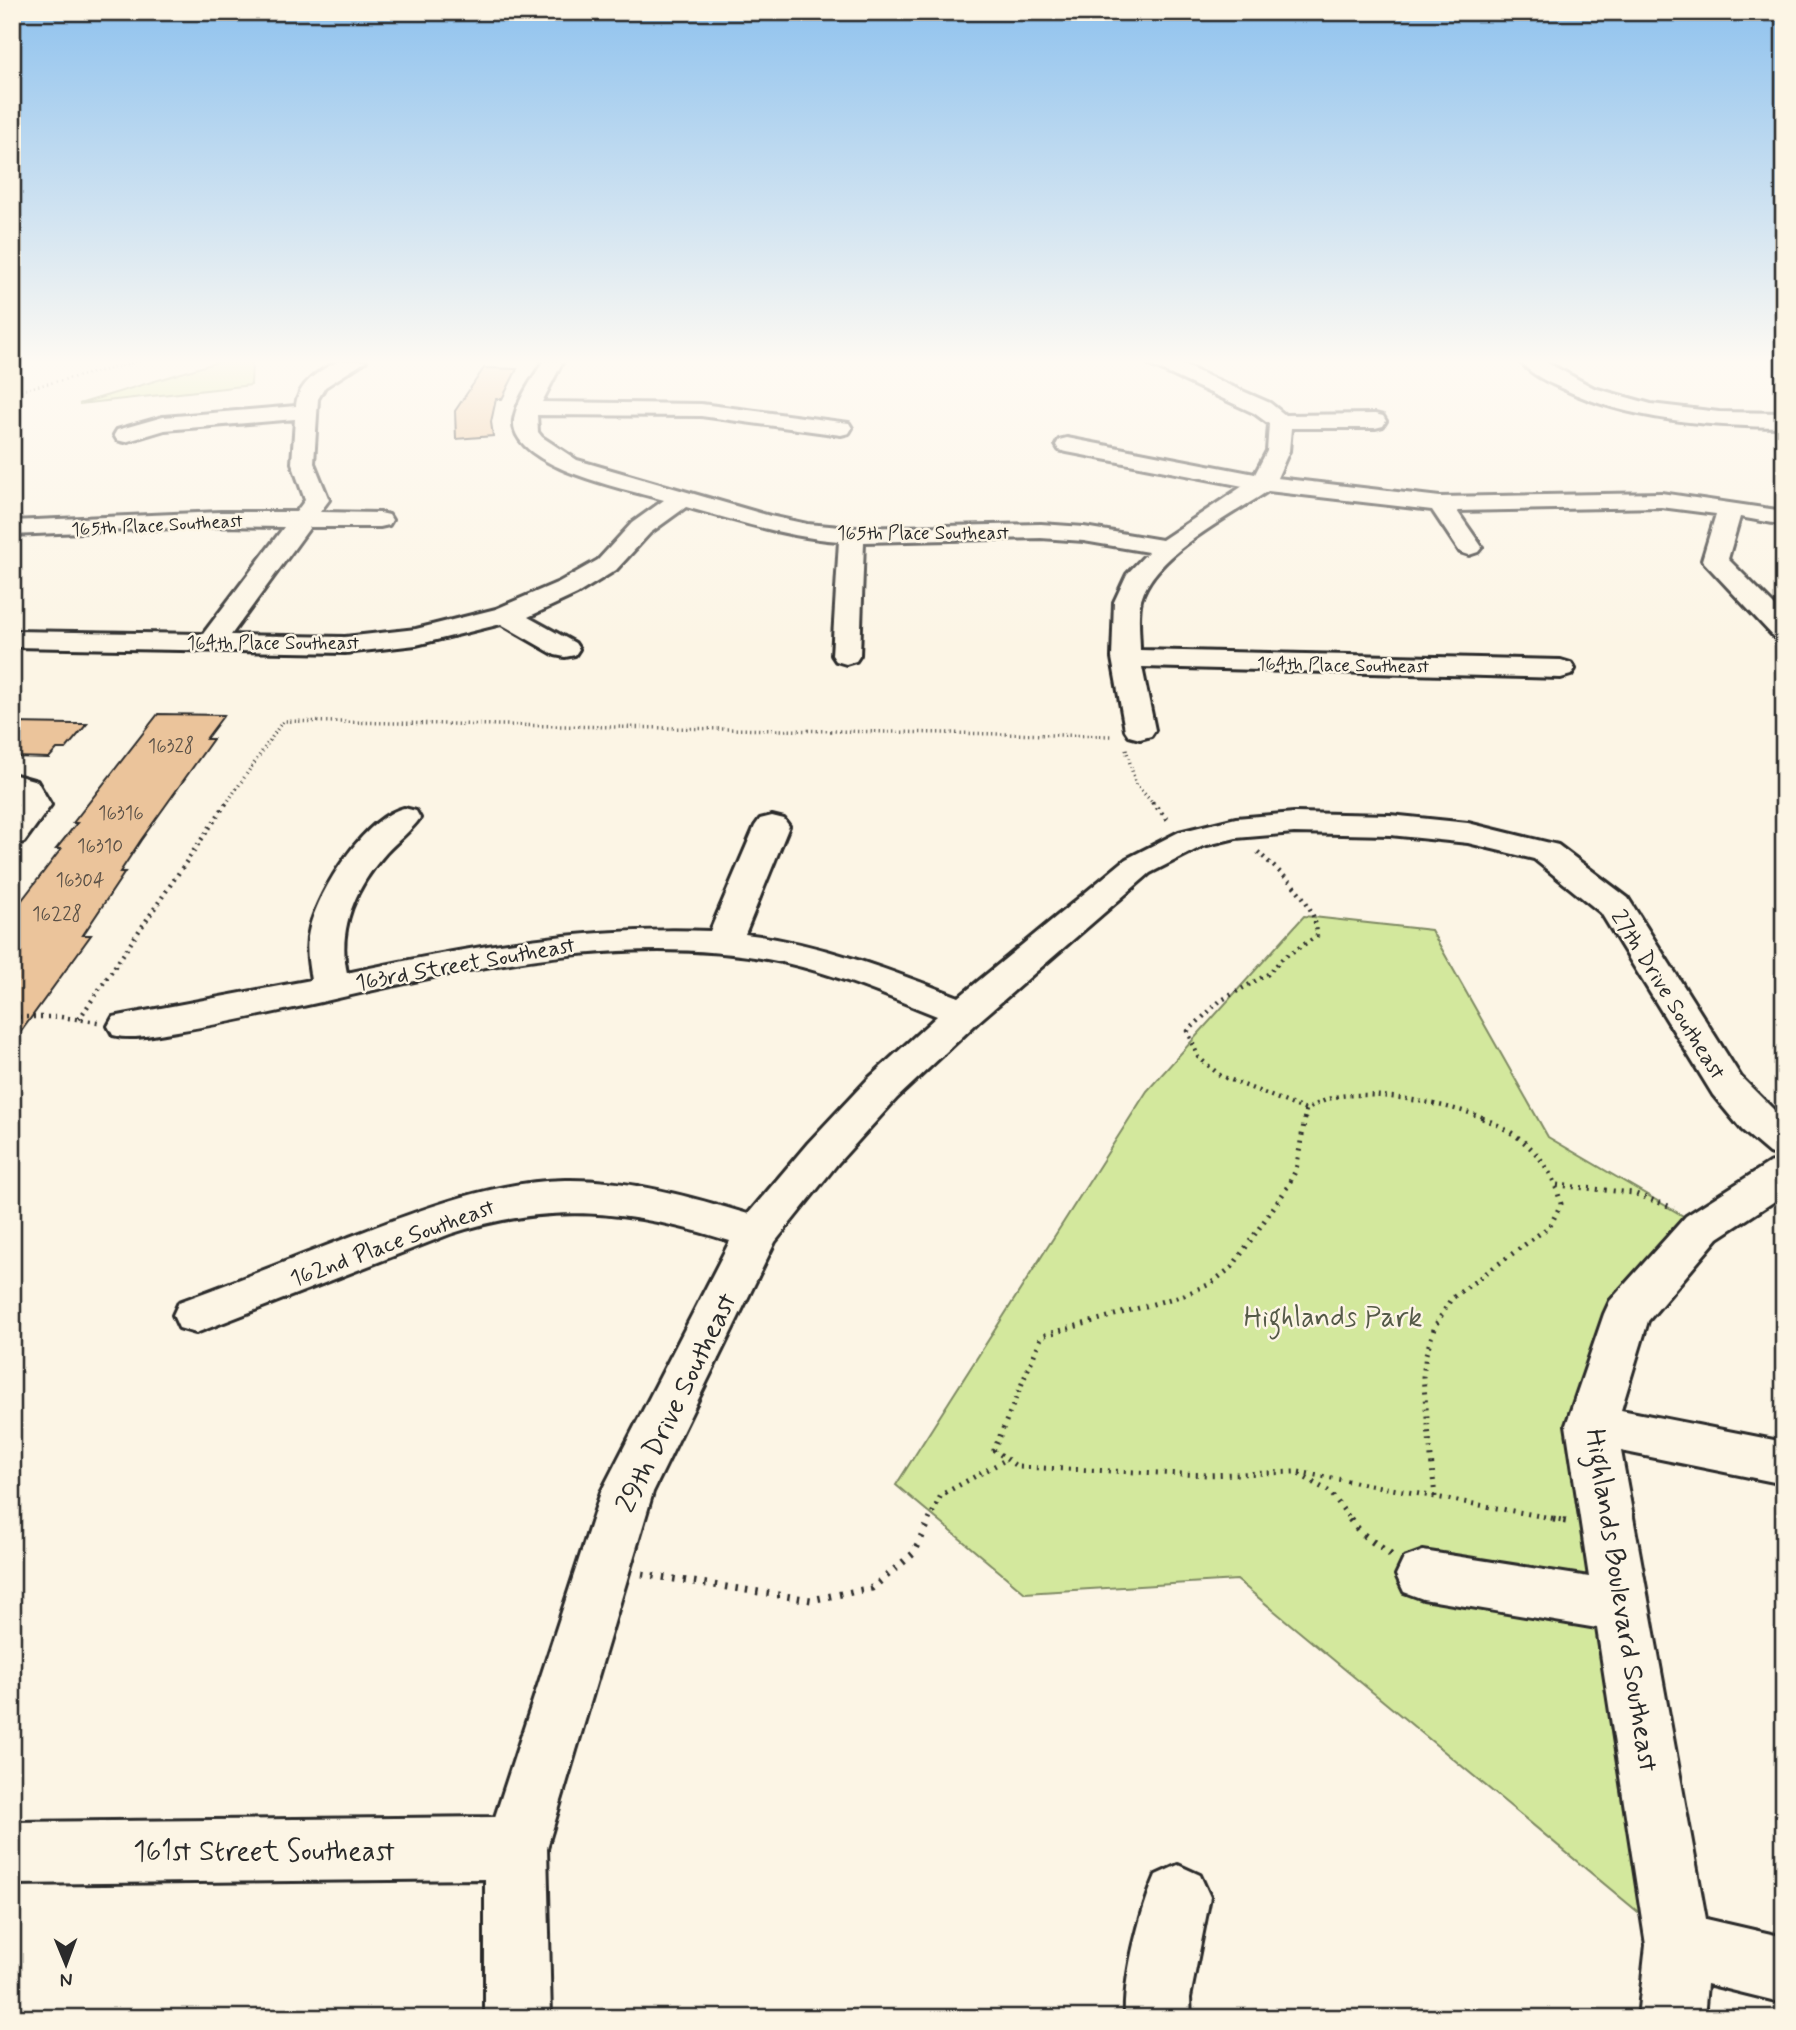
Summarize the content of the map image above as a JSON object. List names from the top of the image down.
{
  "streets": {
    "street": [
      "165th Place Southeast",
      "164th Place Southeast",
      "163rd Street Southeast",
      "27th Drive Southeast",
      "162nd Place Southeast",
      "29th Drive Southeast",
      "Highlands Boulevard Southeast",
      "161st Street Southeast"
    ]
  },
  "crossings": [
    ["165th Place Southeast", "164th Place Southeast"],
    ["163rd Street Southeast", "29th Drive Southeast"],
    ["27th Drive Southeast", "29th Drive Southeast"],
    ["162nd Place Southeast", "29th Drive Southeast"],
    ["29th Drive Southeast", "161st Street Southeast"]
  ],
  "parks": ["Highlands Park"],
  "house_numbers": [
    "16328",
    "16316",
    "16310",
    "16304",
    "16228"
  ],
  "north": "bottom"
}
